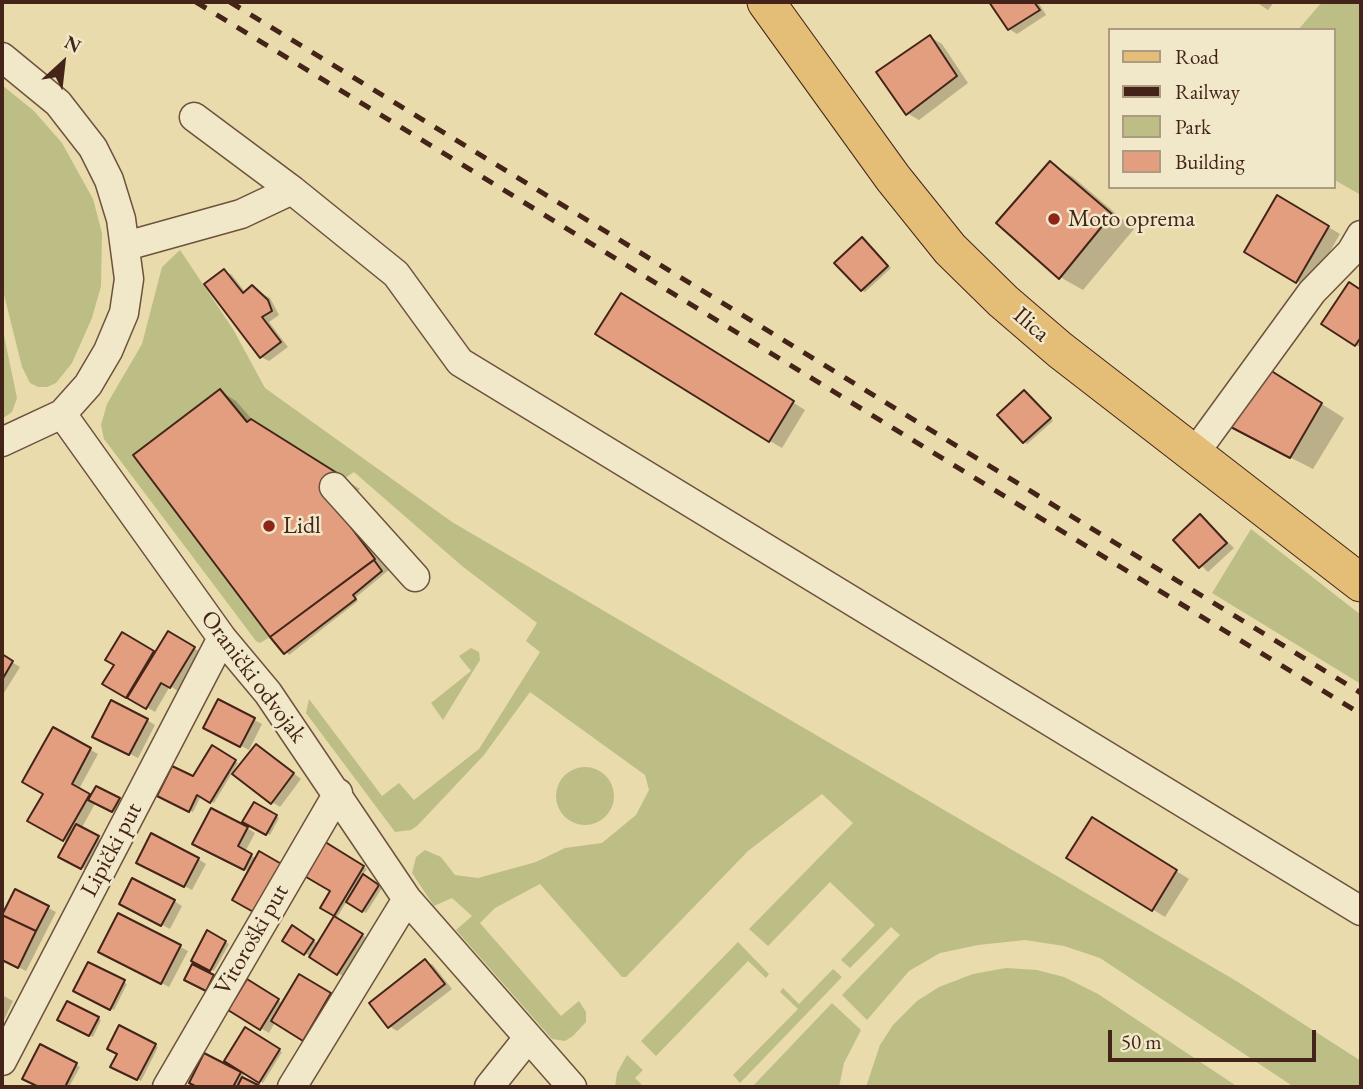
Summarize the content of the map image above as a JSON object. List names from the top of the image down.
{
  "streets": {
    "main road": ["Ilica"],
    "street": ["Oranički odvojak", "Lipički put", "Vitoroški put"]
  },
  "crossings": [
    ["Oranički odvojak", "Lipički put"],
    ["Oranički odvojak", "Vitoroški put"]
  ],
  "places": ["Moto oprema", "Lidl"],
  "legend": [
    "Road",
    "Railway",
    "Park",
    "Building"
  ],
  "scale_bar": "50 m",
  "north": "top right"
}
